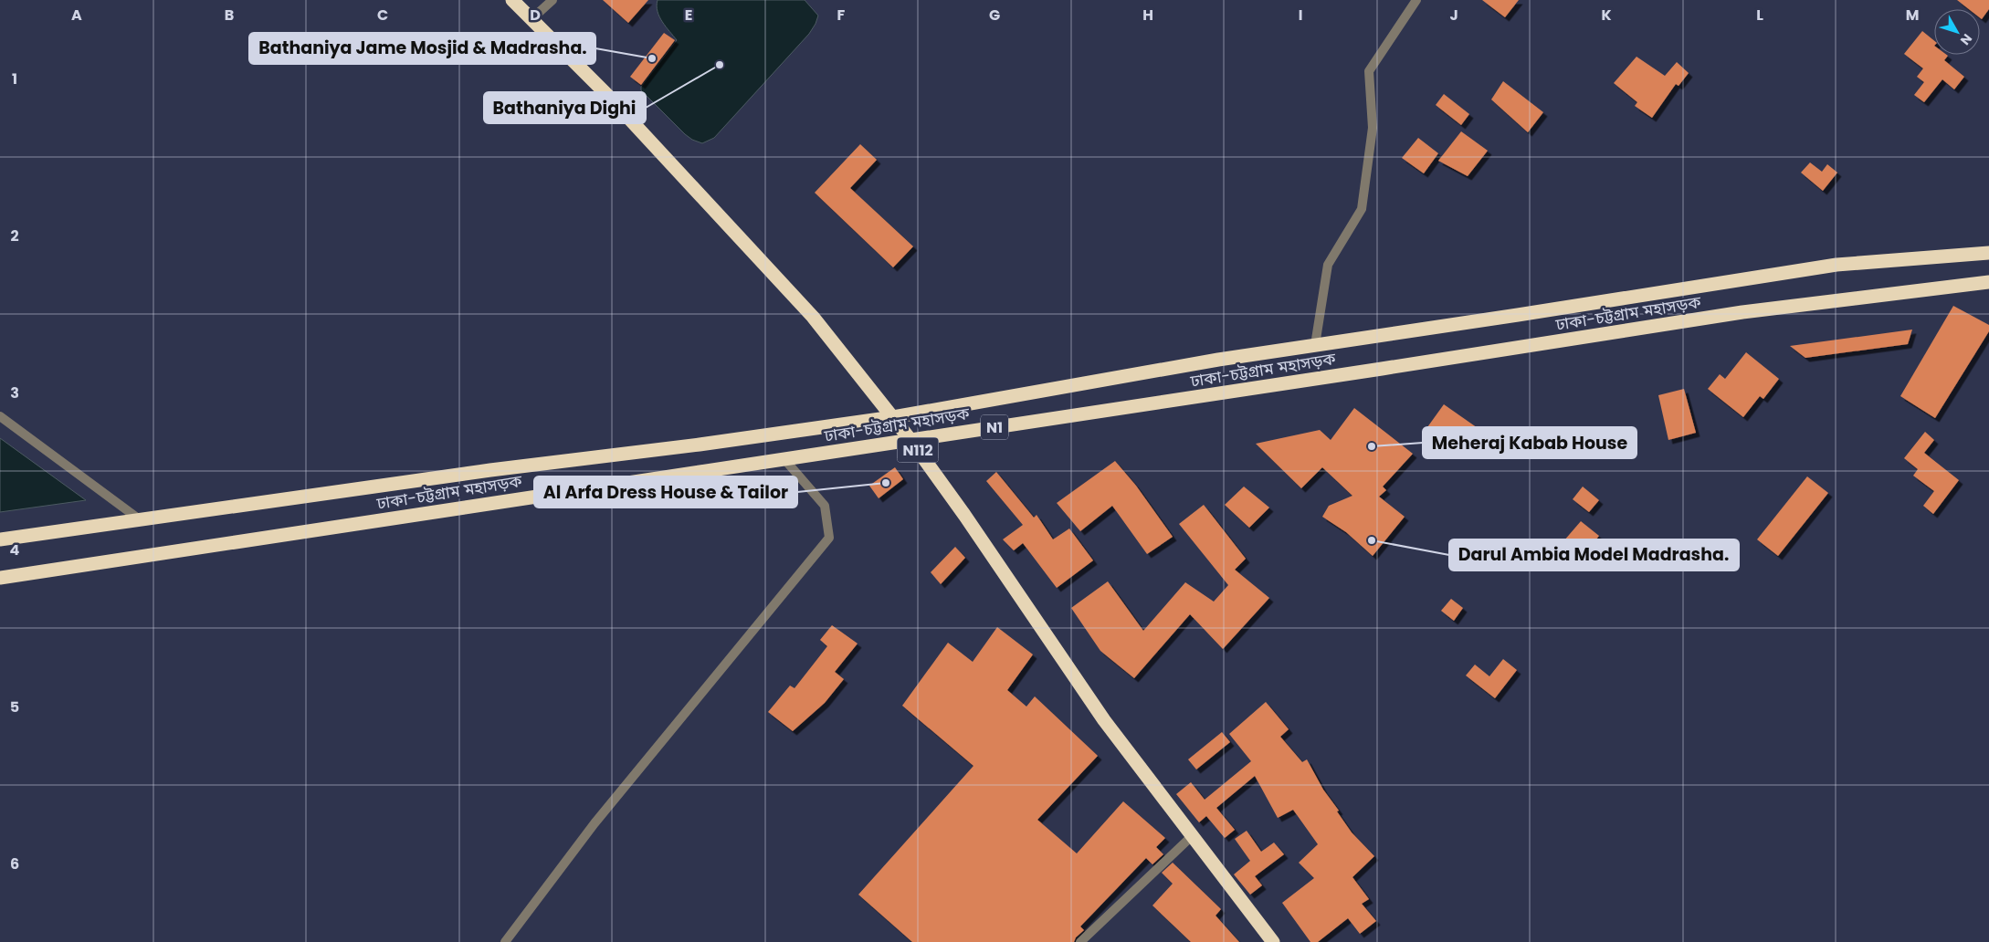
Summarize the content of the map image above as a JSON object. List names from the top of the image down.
{
  "streets": {
    "highway": ["ঢাকা-চট্টগ্রাম মহাসড়ক", "N1", "N112"]
  },
  "crossings": [
    ["ঢাকা-চট্টগ্রাম মহাসড়ক", "N112"]
  ],
  "places": [
    "Bathaniya Jame Mosjid & Madrasha.",
    "Bathaniya Dighi",
    "Meheraj Kabab House",
    "Al Arfa Dress House & Tailor",
    "Darul Ambia Model Madrasha."
  ],
  "north": "bottom right",
  "grid": {
    "columns": [
      "A",
      "B",
      "C",
      "D",
      "E",
      "F",
      "G",
      "H",
      "I",
      "J",
      "K",
      "L",
      "M"
    ],
    "rows": [
      "1",
      "2",
      "3",
      "4",
      "5",
      "6"
    ]
  }
}
